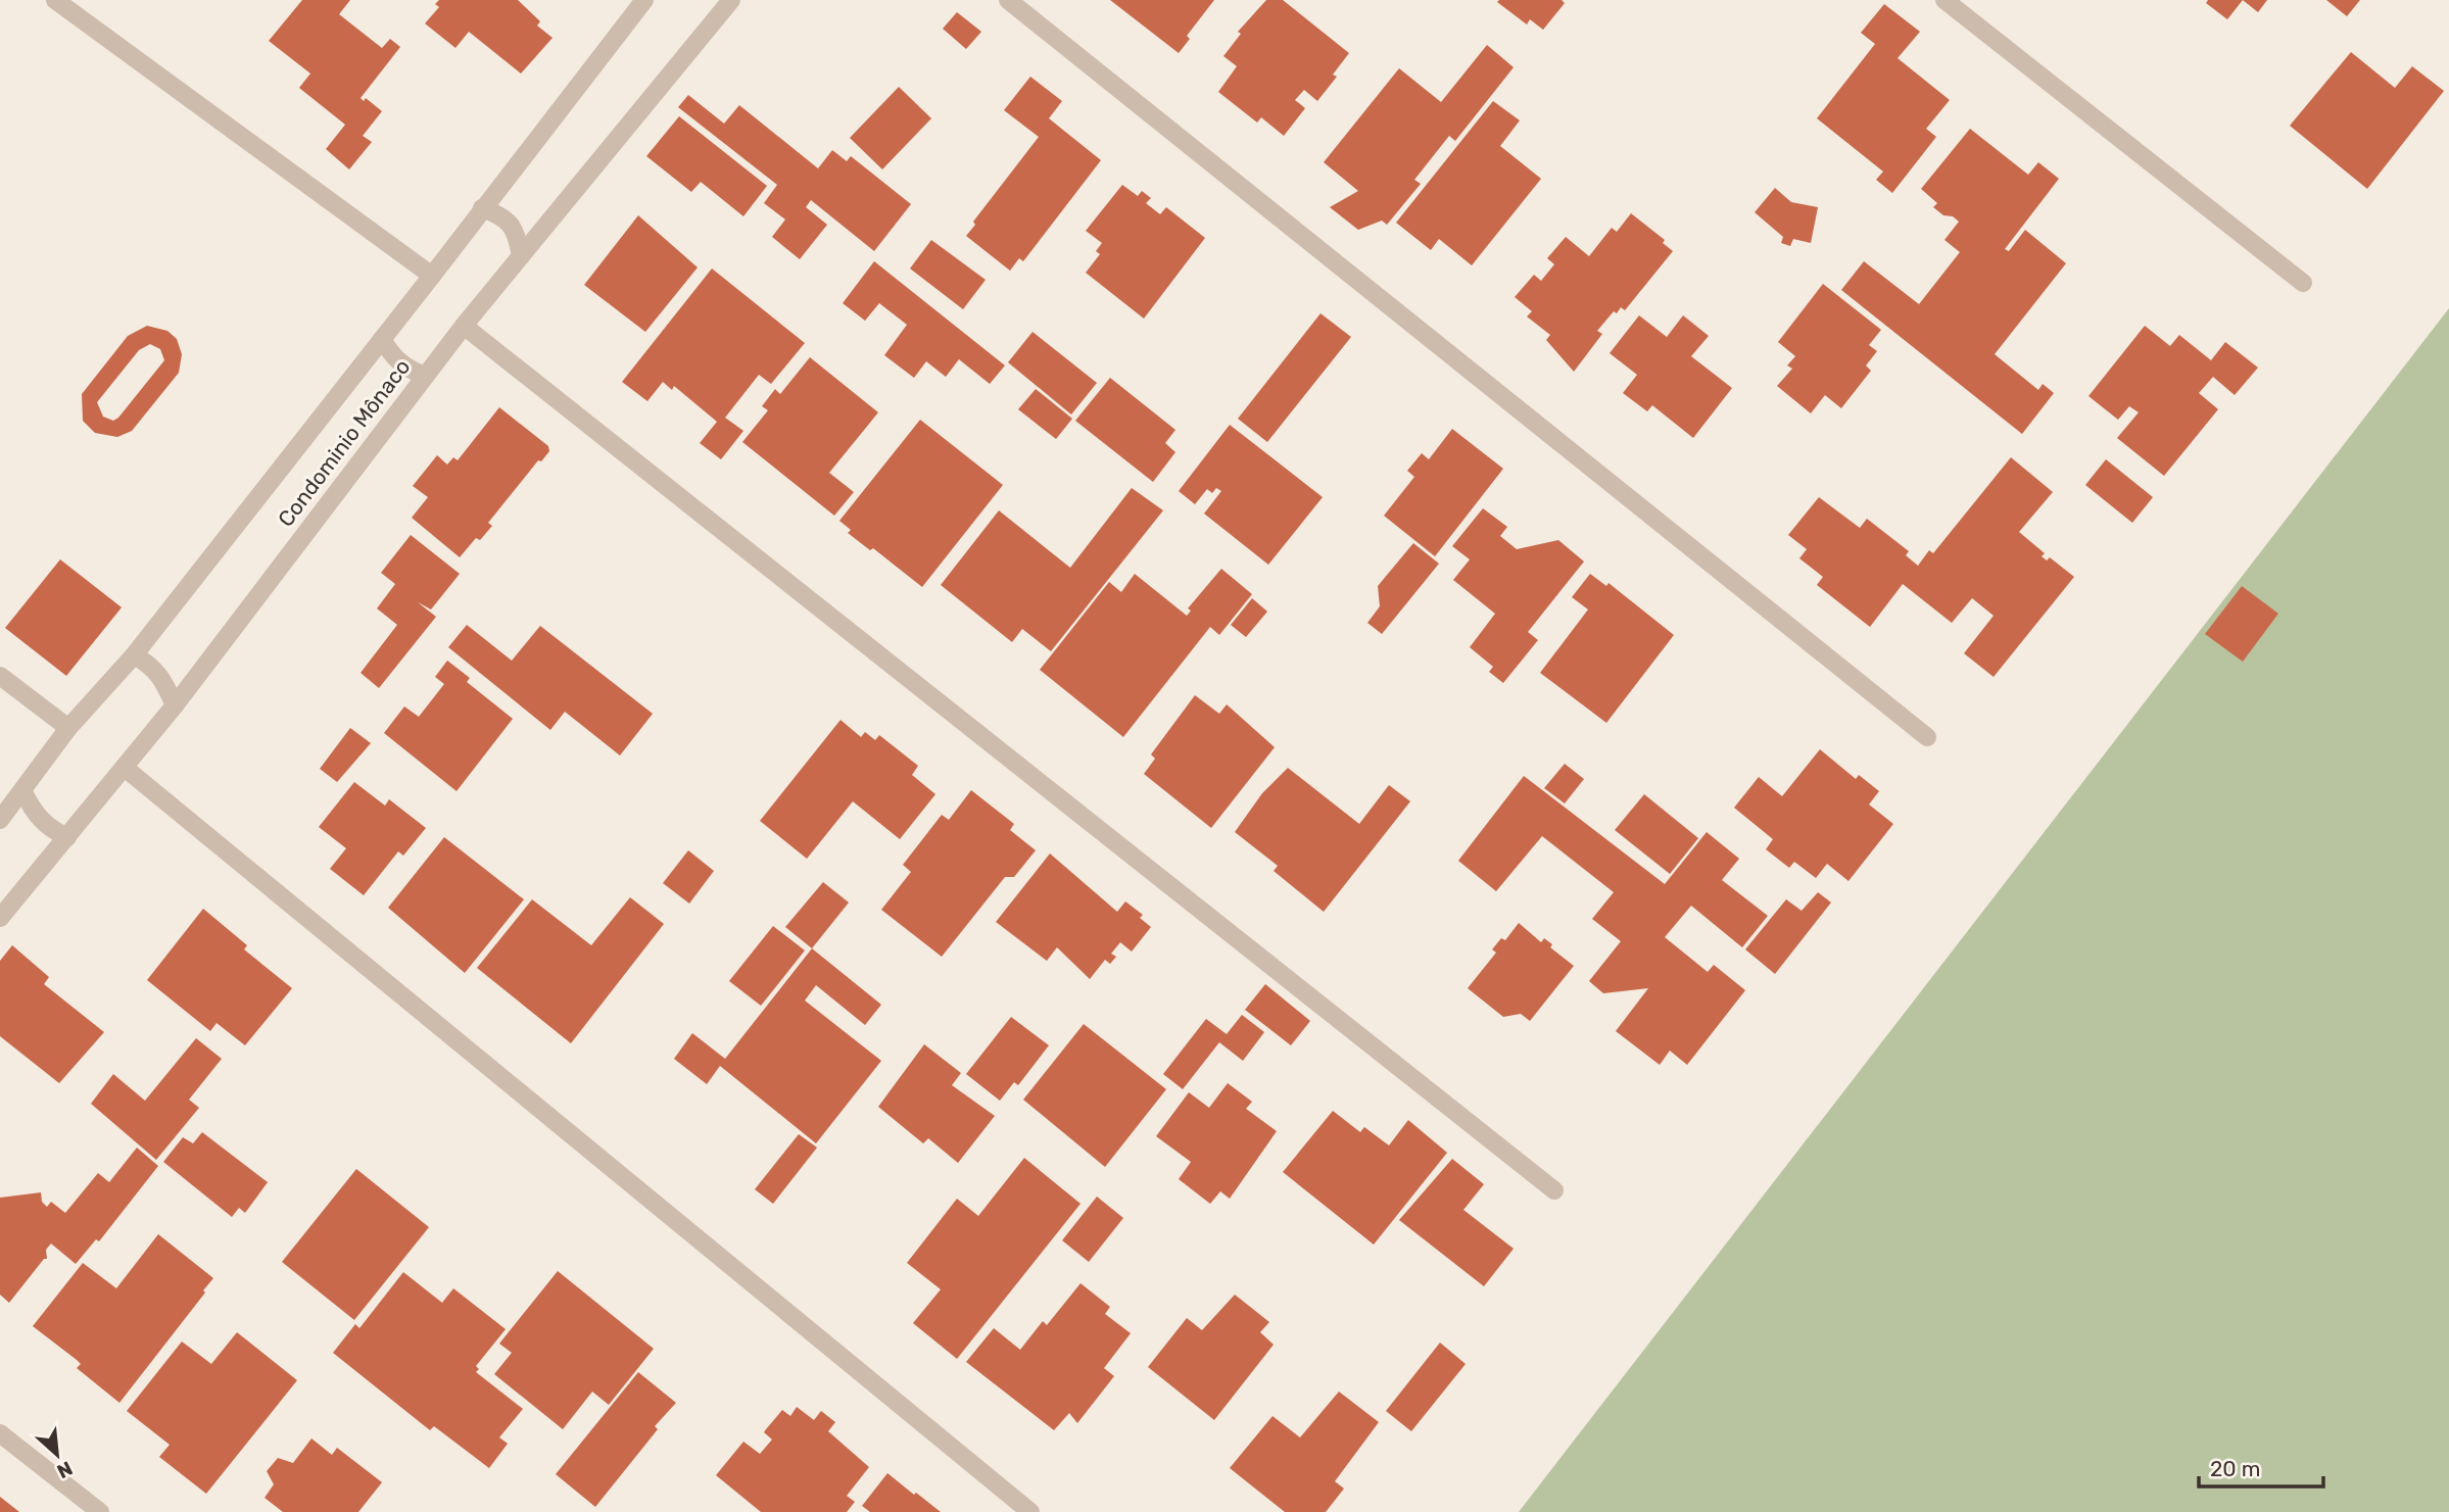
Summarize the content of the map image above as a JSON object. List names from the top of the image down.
{
  "streets": {
    "street": ["Condominio Mônaco"]
  },
  "scale_bar": "20 m",
  "north": "bottom right"
}
